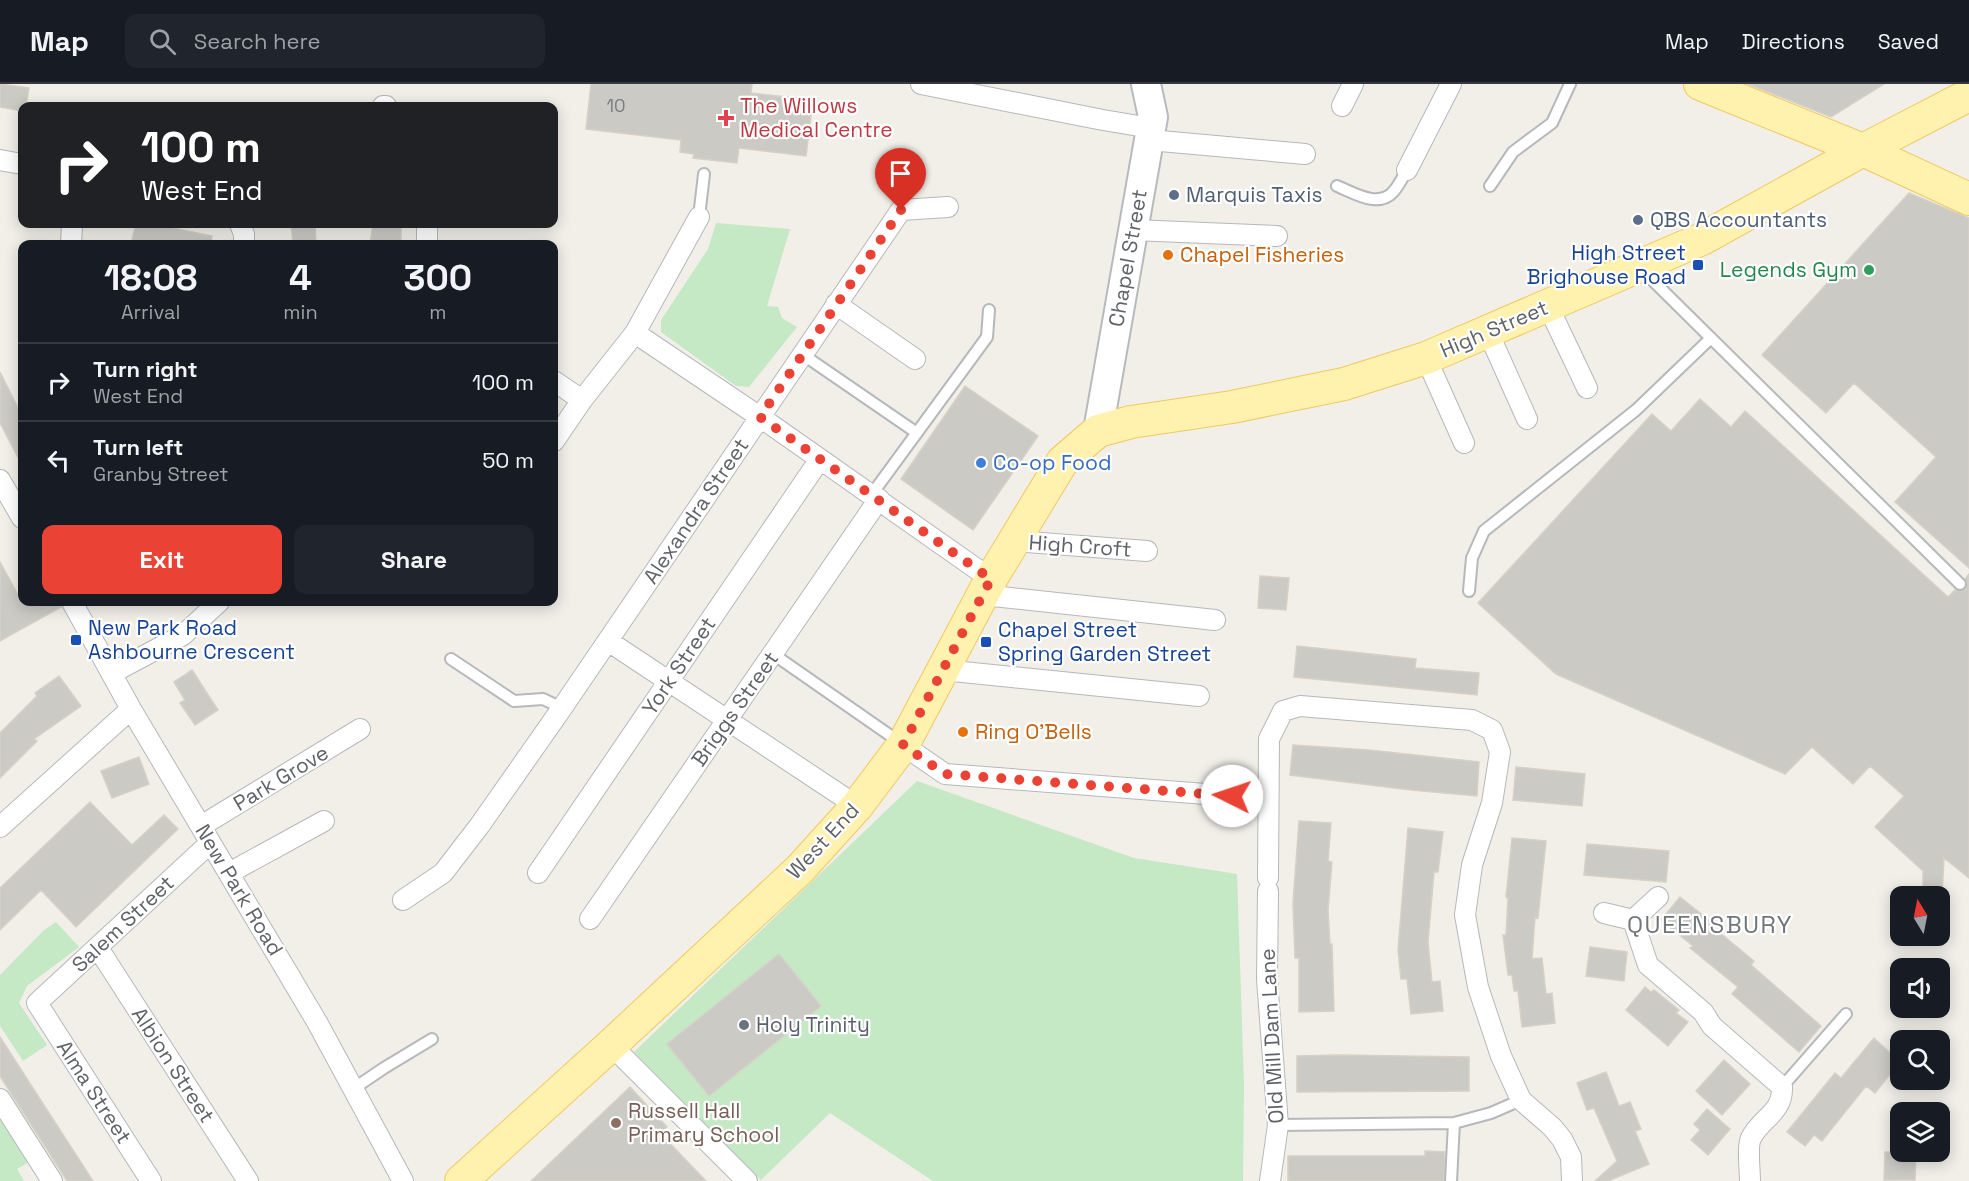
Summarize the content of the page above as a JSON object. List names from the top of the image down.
{
  "streets": {
    "main road": ["High Street", "West End"],
    "street": [
      "Chapel Street",
      "Alexandra Street",
      "High Croft",
      "York Street",
      "Briggs Street",
      "Park Grove",
      "New Park Road",
      "Salem Street",
      "Old Mill Dam Lane",
      "Albion Street",
      "Alma Street"
    ]
  },
  "crossings": [
    ["Chapel Street", "High Street"],
    ["Chapel Street", "West End"],
    ["High Street", "West End"],
    ["High Croft", "West End"],
    ["Park Grove", "New Park Road"],
    ["Park Grove", "Salem Street"],
    ["New Park Road", "Salem Street"],
    ["Salem Street", "Albion Street"],
    ["Salem Street", "Alma Street"]
  ],
  "districts": ["QUEENSBURY"],
  "places": {
    "health": ["The Willows Medical Centre"],
    "other": [
      "Marquis Taxis",
      "QBS Accountants",
      "Chapel Fisheries",
      "Legends Gym",
      "Co-op Food",
      "Ring O'Bells",
      "Holy Trinity",
      "Russell Hall Primary School"
    ],
    "transit": ["High Street Brighouse Road", "New Park Road Ashbourne Crescent", "Chapel Street Spring Garden Street"]
  },
  "house_numbers": ["10"],
  "north": "top",
  "page": {
    "header": "Map",
    "search": "Search here",
    "nav": ["Map", "Directions", "Saved"],
    "turn": ["100 m", "West End"],
    "eta": [
      "18:08",
      "Arrival",
      "4",
      "min",
      "300",
      "m"
    ],
    "list": [
      {
        "name": "Turn right",
        "note": "West End",
        "value": "100 m"
      },
      {
        "name": "Turn left",
        "note": "Granby Street",
        "value": "50 m"
      }
    ],
    "buttons": ["Exit", "Share"]
  }
}
